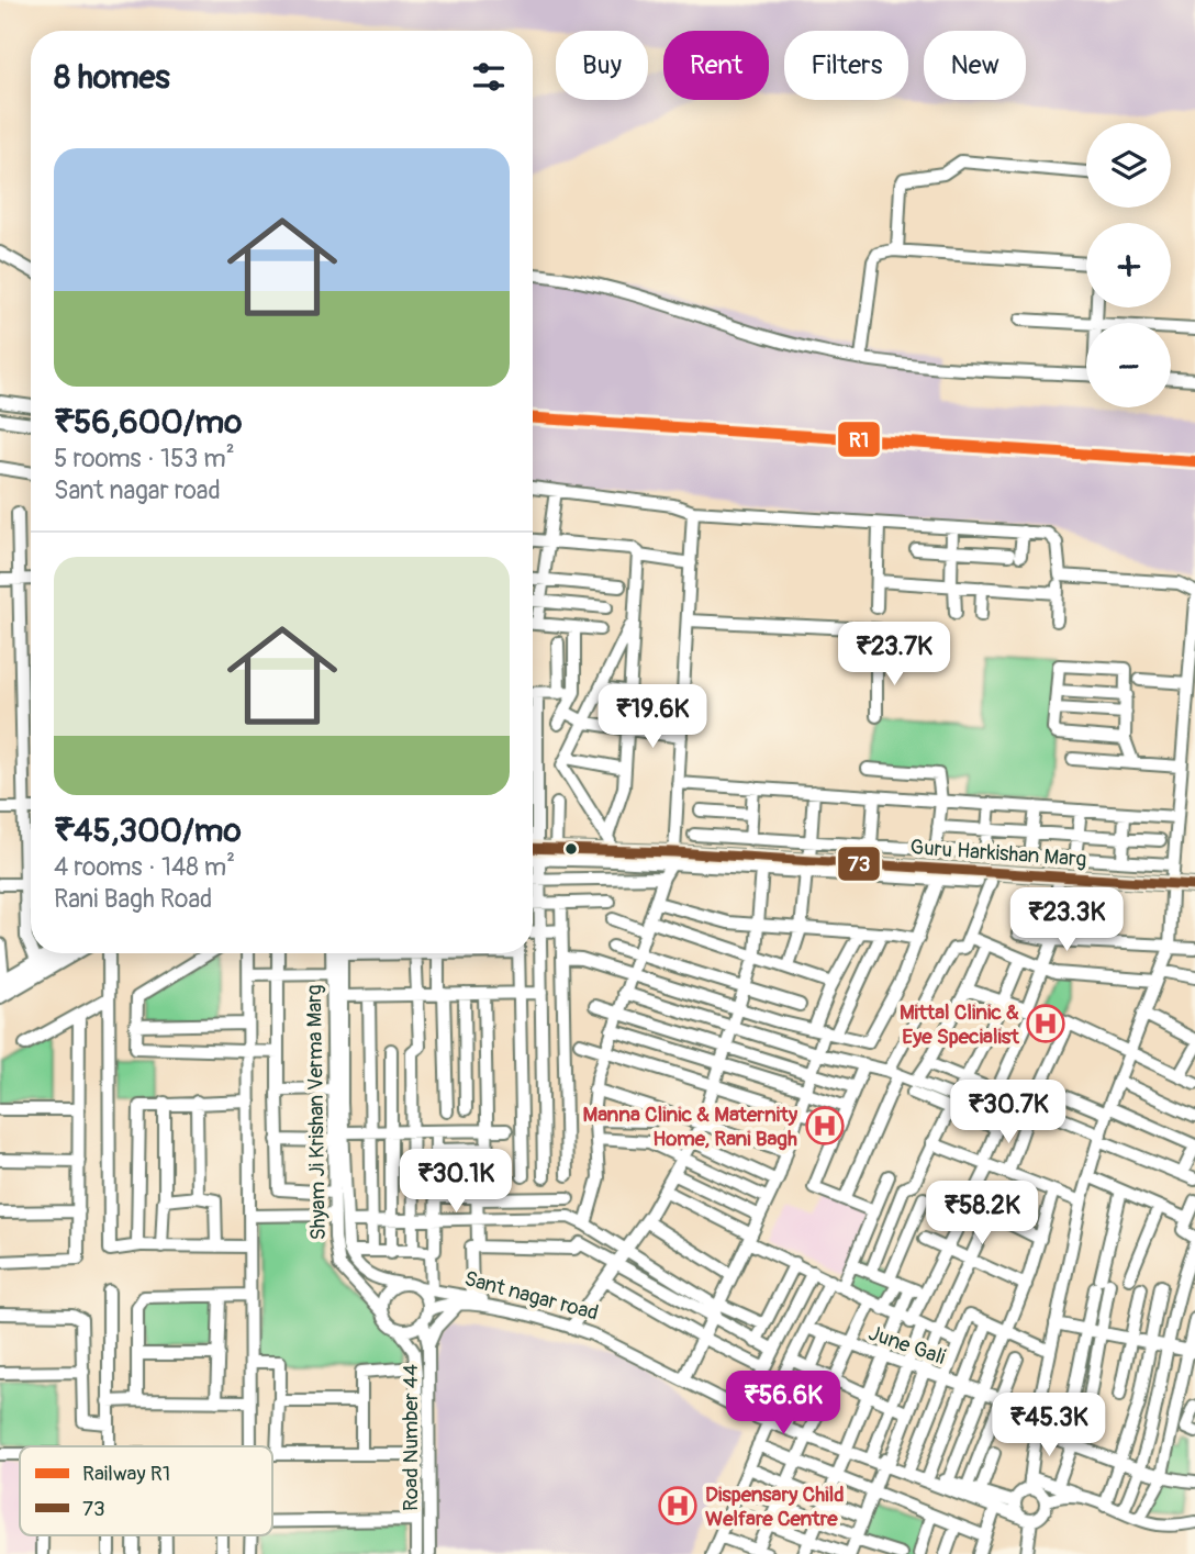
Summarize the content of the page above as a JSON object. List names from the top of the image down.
{
  "streets": {
    "main road": ["Guru Harkishan Marg"],
    "street": [
      "Shyam Ji Krishan Verma Marg",
      "Sant nagar road",
      "June Gali",
      "Road Number 44"
    ]
  },
  "crossings": [
    ["Shyam Ji Krishan Verma Marg", "Sant nagar road"],
    ["Shyam Ji Krishan Verma Marg", "Road Number 44"],
    ["Sant nagar road", "Road Number 44"]
  ],
  "places": {
    "hospital": ["Mittal Clinic & Eye Specialist", "Manna Clinic & Maternity Home, Rani Bagh", "Dispensary Child Welfare Centre"]
  },
  "lines": ["rail line R1", "transit line 73"],
  "legend": ["Railway R1", "73"],
  "page": {
    "chip": [
      "Buy",
      "Rent",
      "Filters",
      "New"
    ],
    "heading": "8 homes",
    "map_buttons": ["+", "−"],
    "list": [
      {
        "name": "₹56,600/mo",
        "note": "5 rooms · 153 m² · Sant nagar road"
      },
      {
        "name": "₹45,300/mo",
        "note": "4 rooms · 148 m² · Rani Bagh Road"
      }
    ],
    "price": [
      "₹23.7K",
      "₹19.6K",
      "₹23.3K",
      "₹30.7K",
      "₹30.1K",
      "₹58.2K",
      "₹56.6K",
      "₹45.3K"
    ]
  }
}
